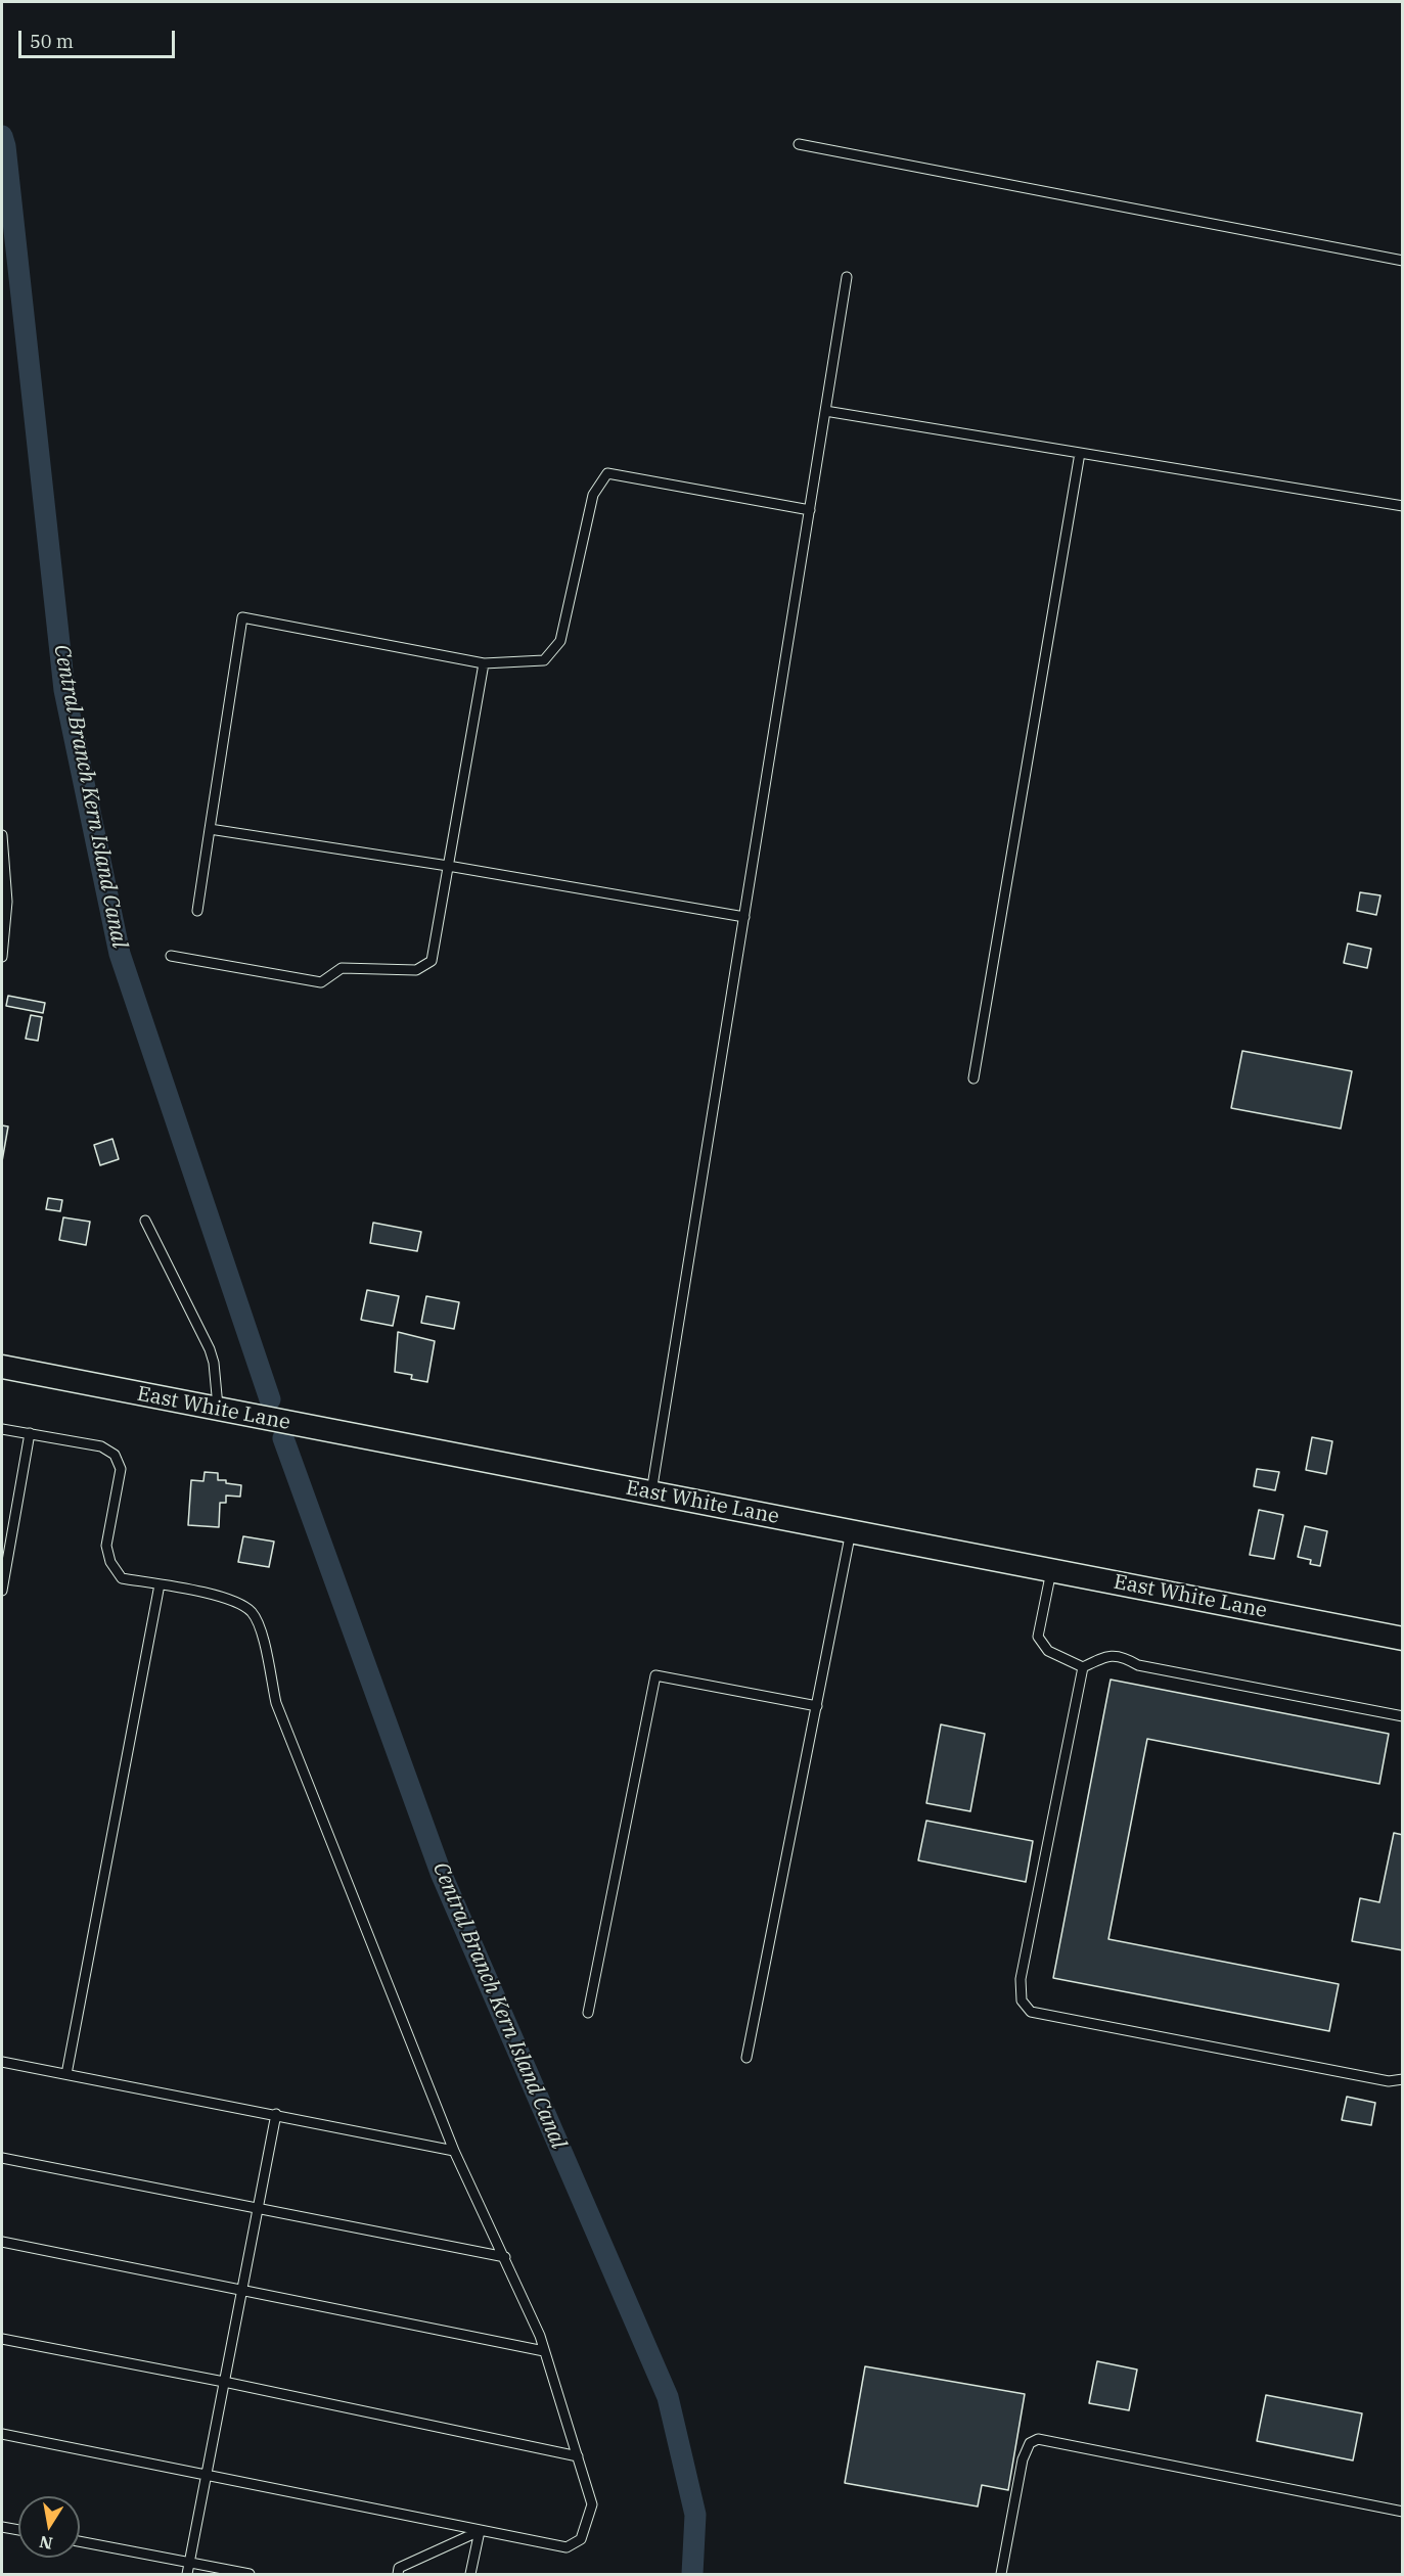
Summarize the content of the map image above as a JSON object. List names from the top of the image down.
{
  "streets": {
    "street": ["East White Lane"]
  },
  "water": ["Central Branch Kern Island Canal"],
  "scale_bar": "50 m",
  "north": "bottom"
}
